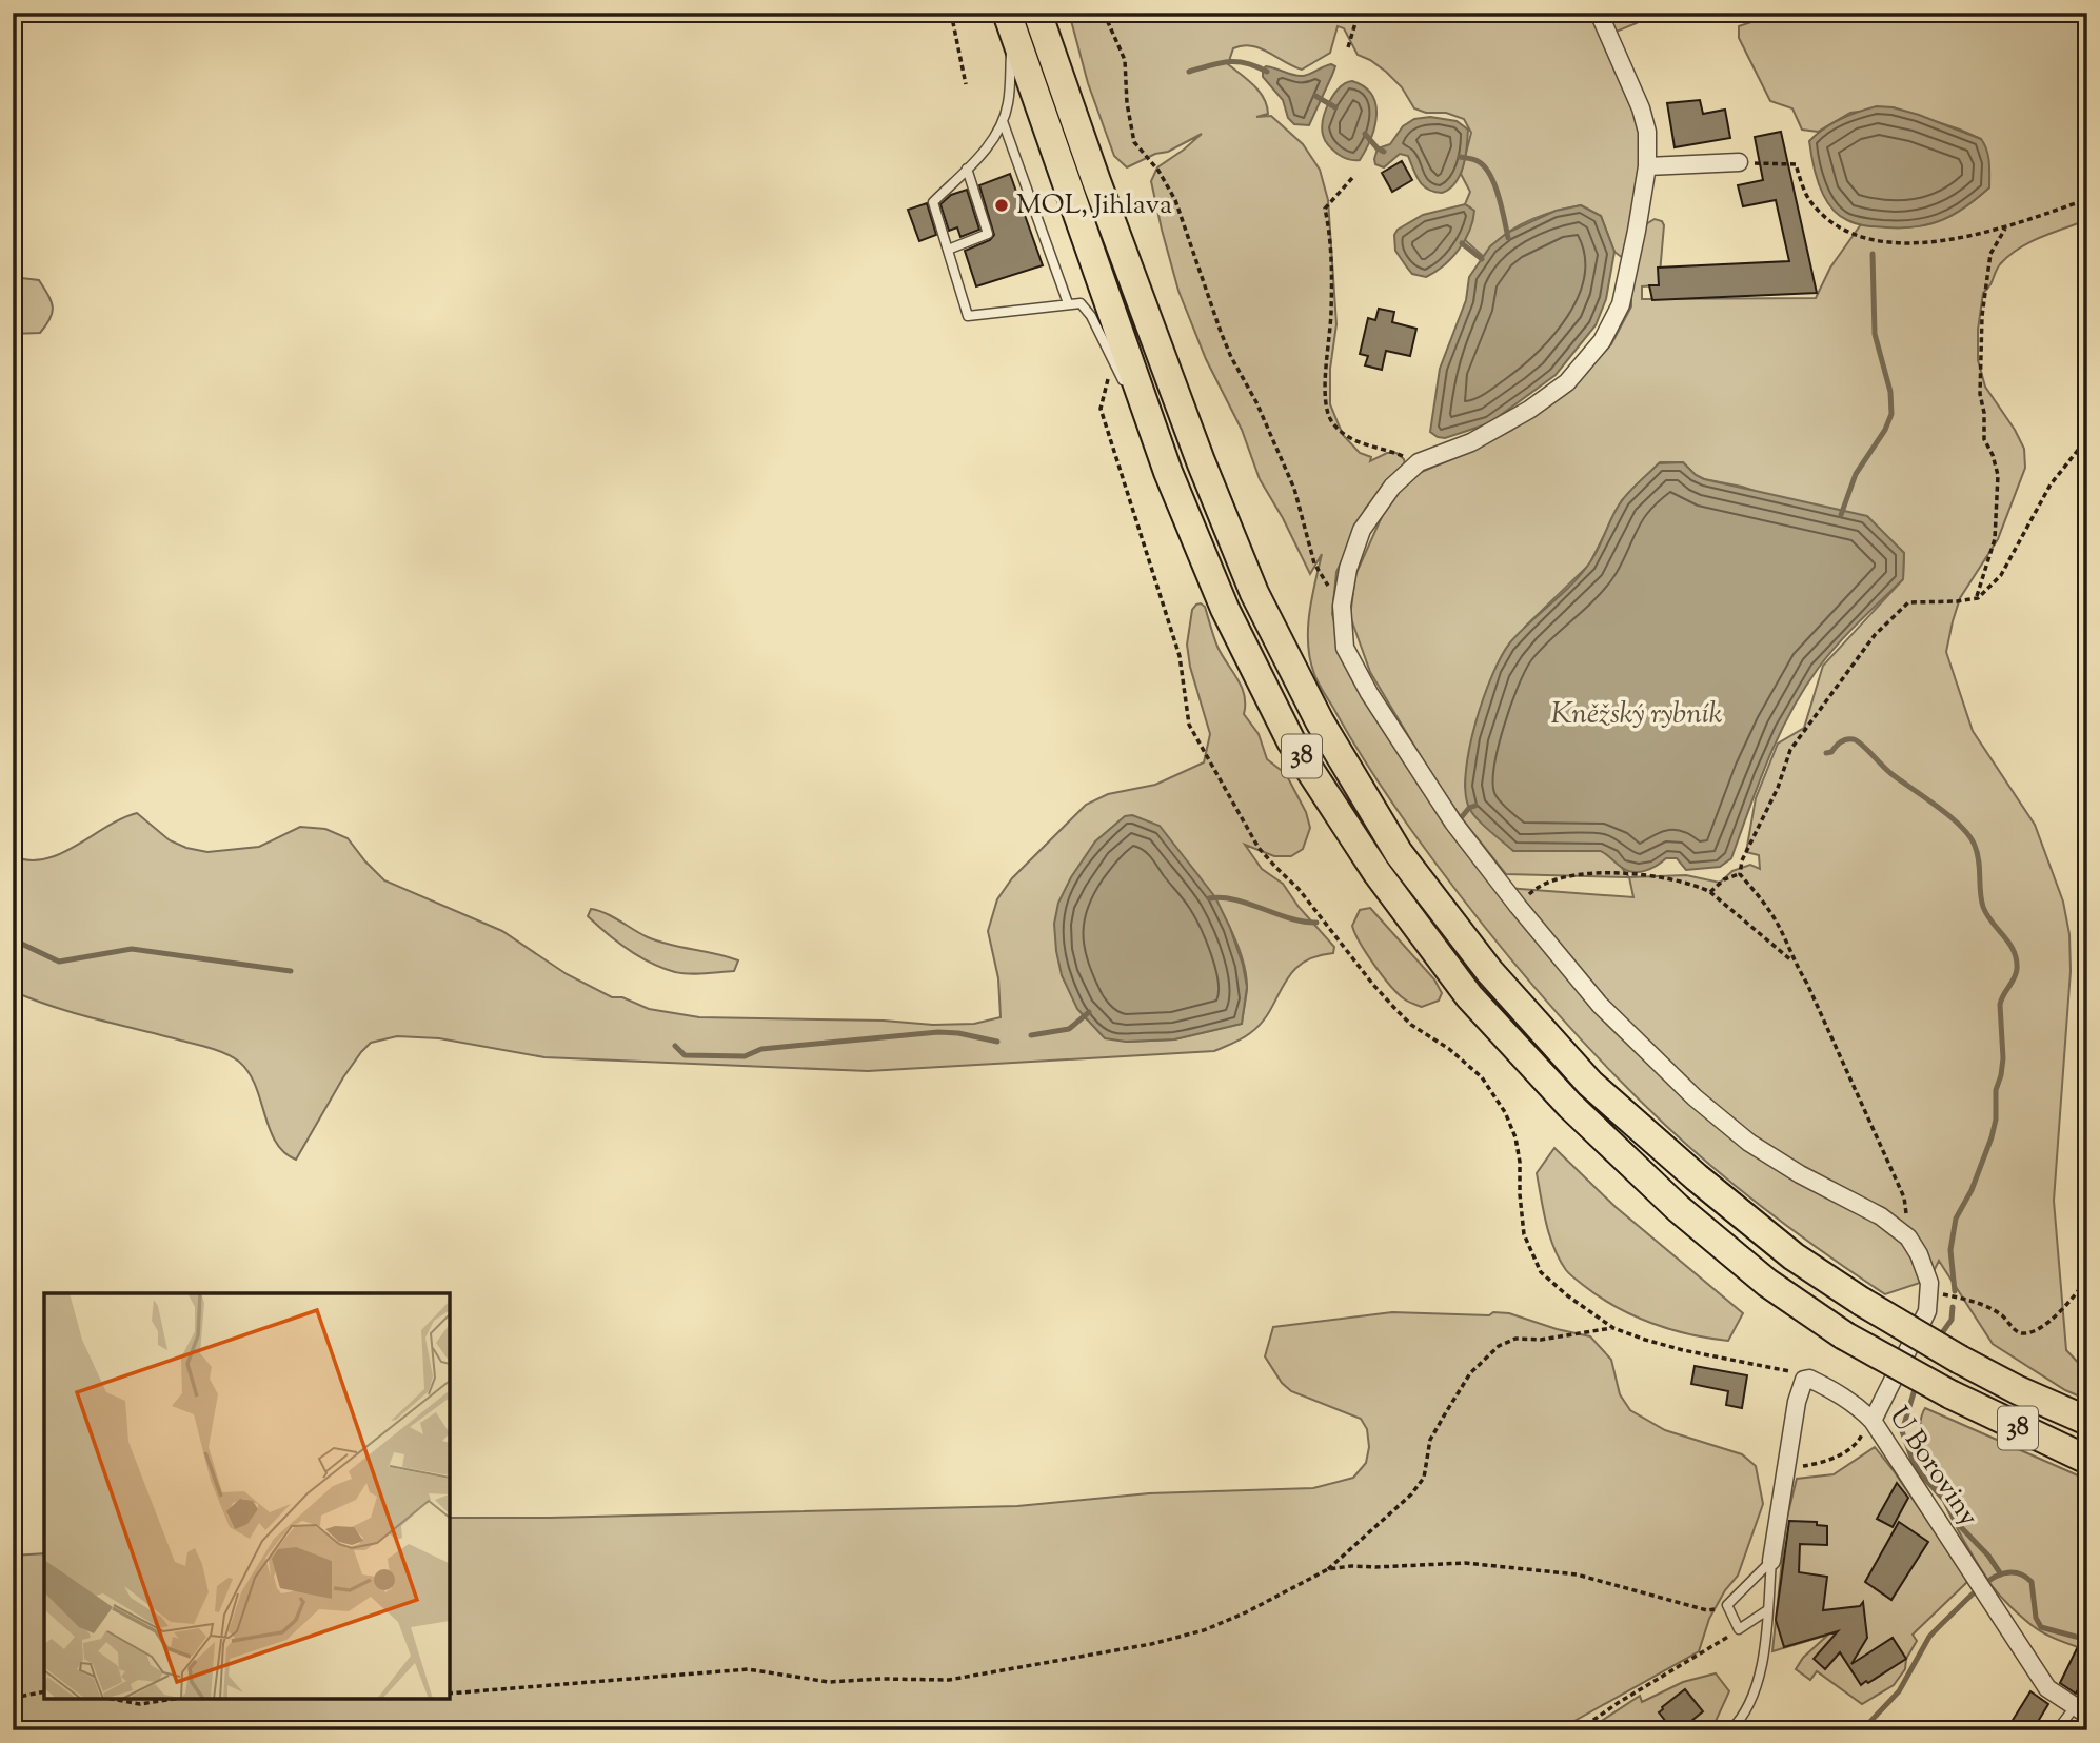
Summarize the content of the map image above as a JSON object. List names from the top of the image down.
{
  "streets": {
    "highway": ["38"],
    "street": ["U Boroviny"]
  },
  "water": ["Kněžský rybník"],
  "places": ["MOL, Jihlava"]
}
